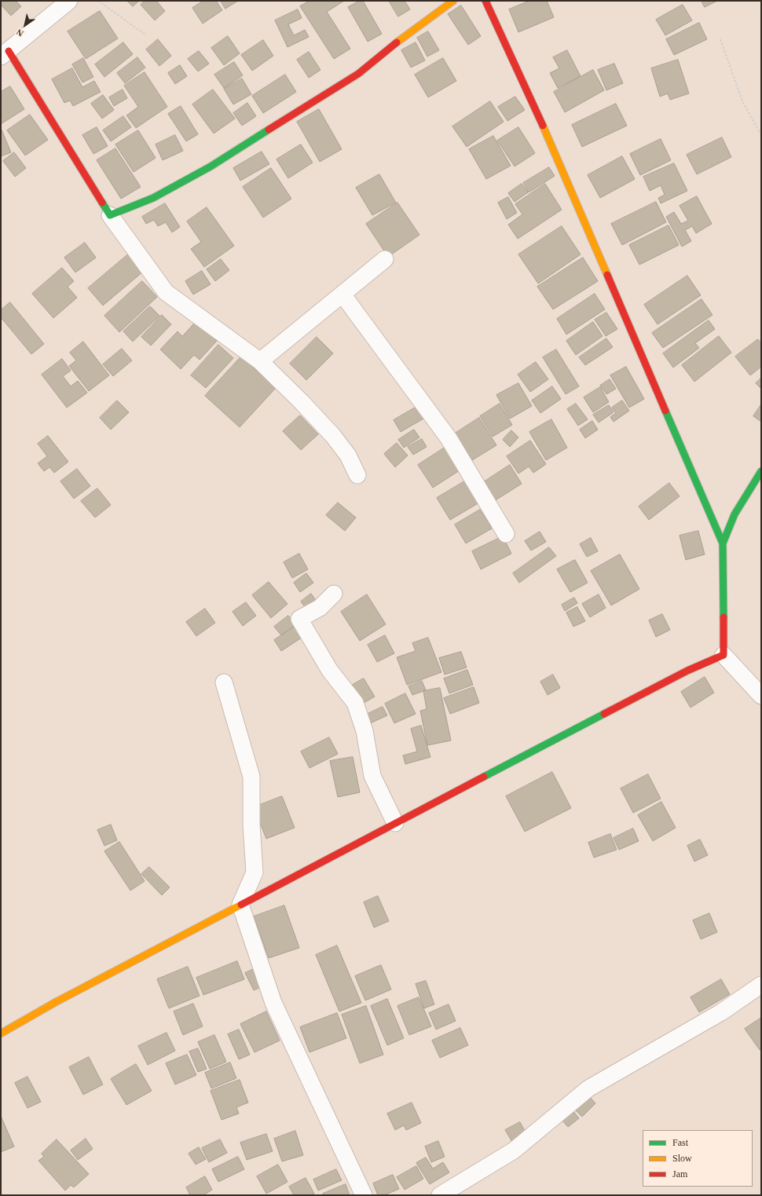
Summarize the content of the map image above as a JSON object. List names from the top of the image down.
{
  "legend": ["Fast", "Slow", "Jam"],
  "north": "bottom left"
}
